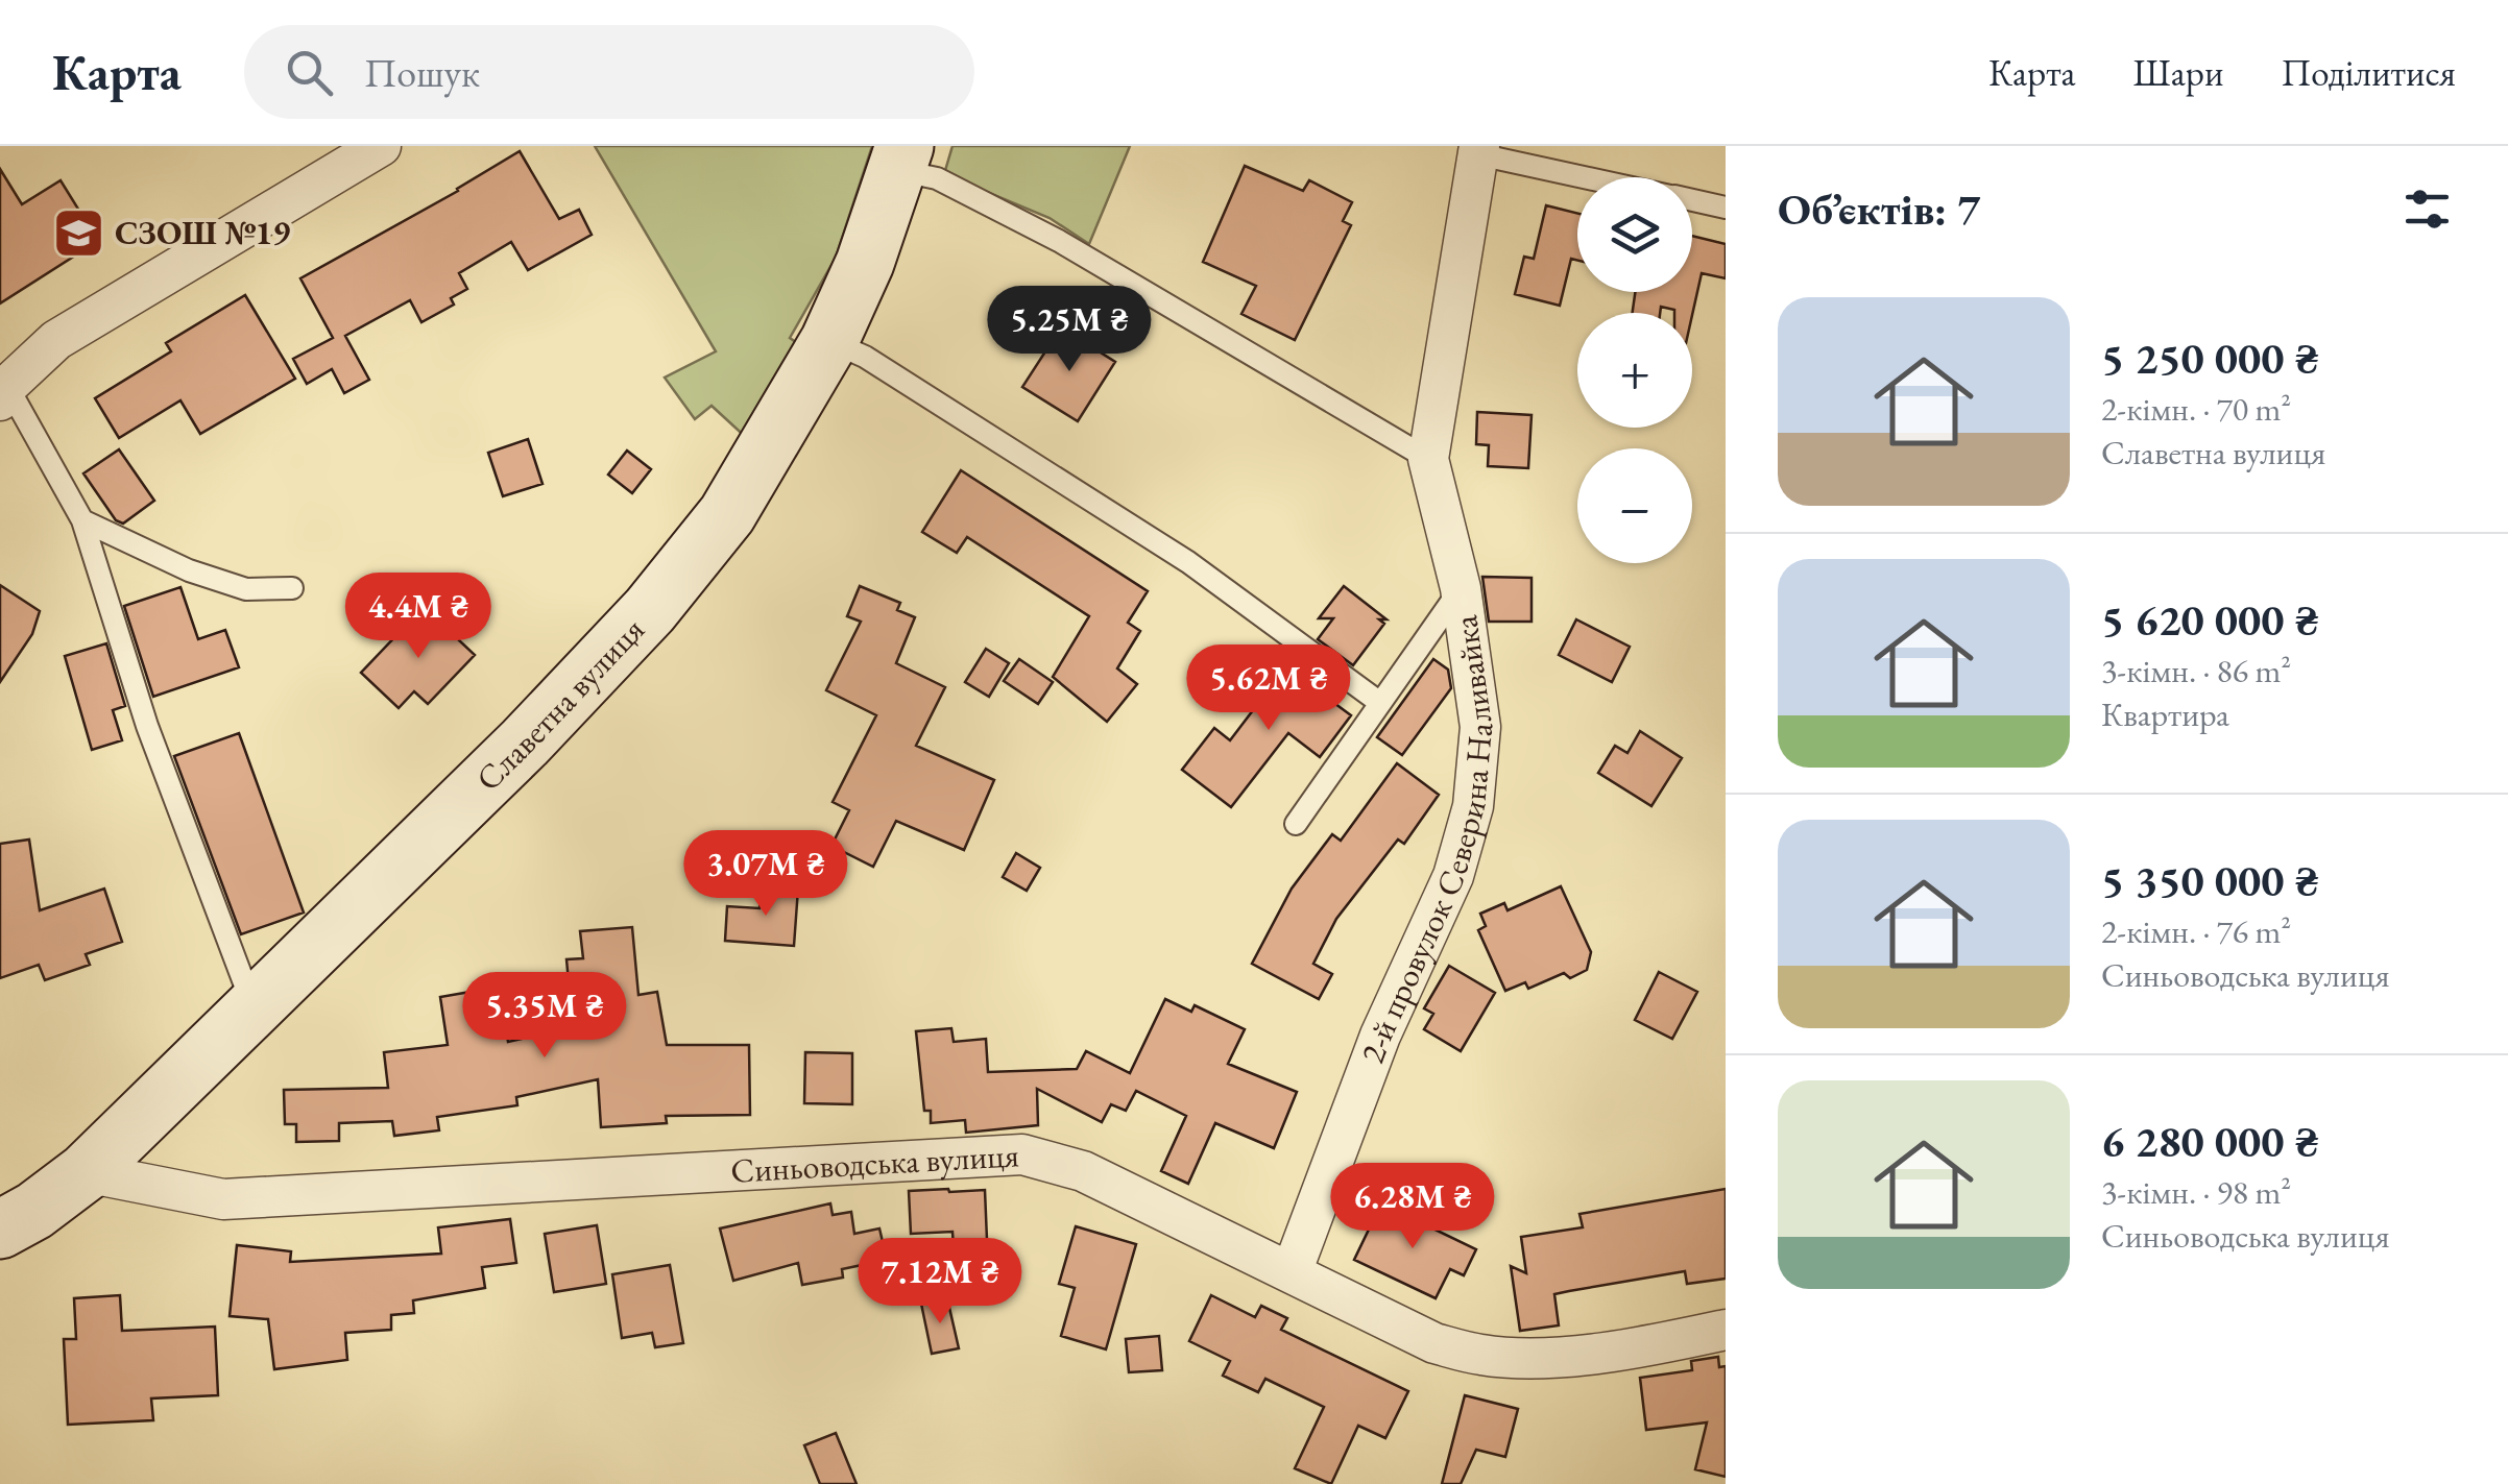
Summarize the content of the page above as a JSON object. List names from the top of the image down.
{
  "streets": {
    "main road": ["Славетна вулиця"],
    "street": ["2-й провулок Северина Наливайка", "Синьоводська вулиця"]
  },
  "crossings": [
    ["Славетна вулиця", "Синьоводська вулиця"],
    ["2-й провулок Северина Наливайка", "Синьоводська вулиця"]
  ],
  "places": {
    "school or university": ["СЗОШ №19"]
  },
  "page": {
    "header": "Карта",
    "search": "Пошук",
    "nav": ["Карта", "Шари", "Поділитися"],
    "heading": "Об’єктів: 7",
    "map_buttons": ["+", "−"],
    "list": [
      {
        "name": "5 250 000 ₴",
        "note": "2-кімн. · 70 m² · Славетна вулиця"
      },
      {
        "name": "5 620 000 ₴",
        "note": "3-кімн. · 86 m² · Квартира"
      },
      {
        "name": "5 350 000 ₴",
        "note": "2-кімн. · 76 m² · Синьоводська вулиця"
      },
      {
        "name": "6 280 000 ₴",
        "note": "3-кімн. · 98 m² · Синьоводська вулиця"
      }
    ],
    "price": [
      "5.25M ₴",
      "4.4M ₴",
      "5.62M ₴",
      "3.07M ₴",
      "5.35M ₴",
      "6.28M ₴",
      "7.12M ₴"
    ]
  }
}
